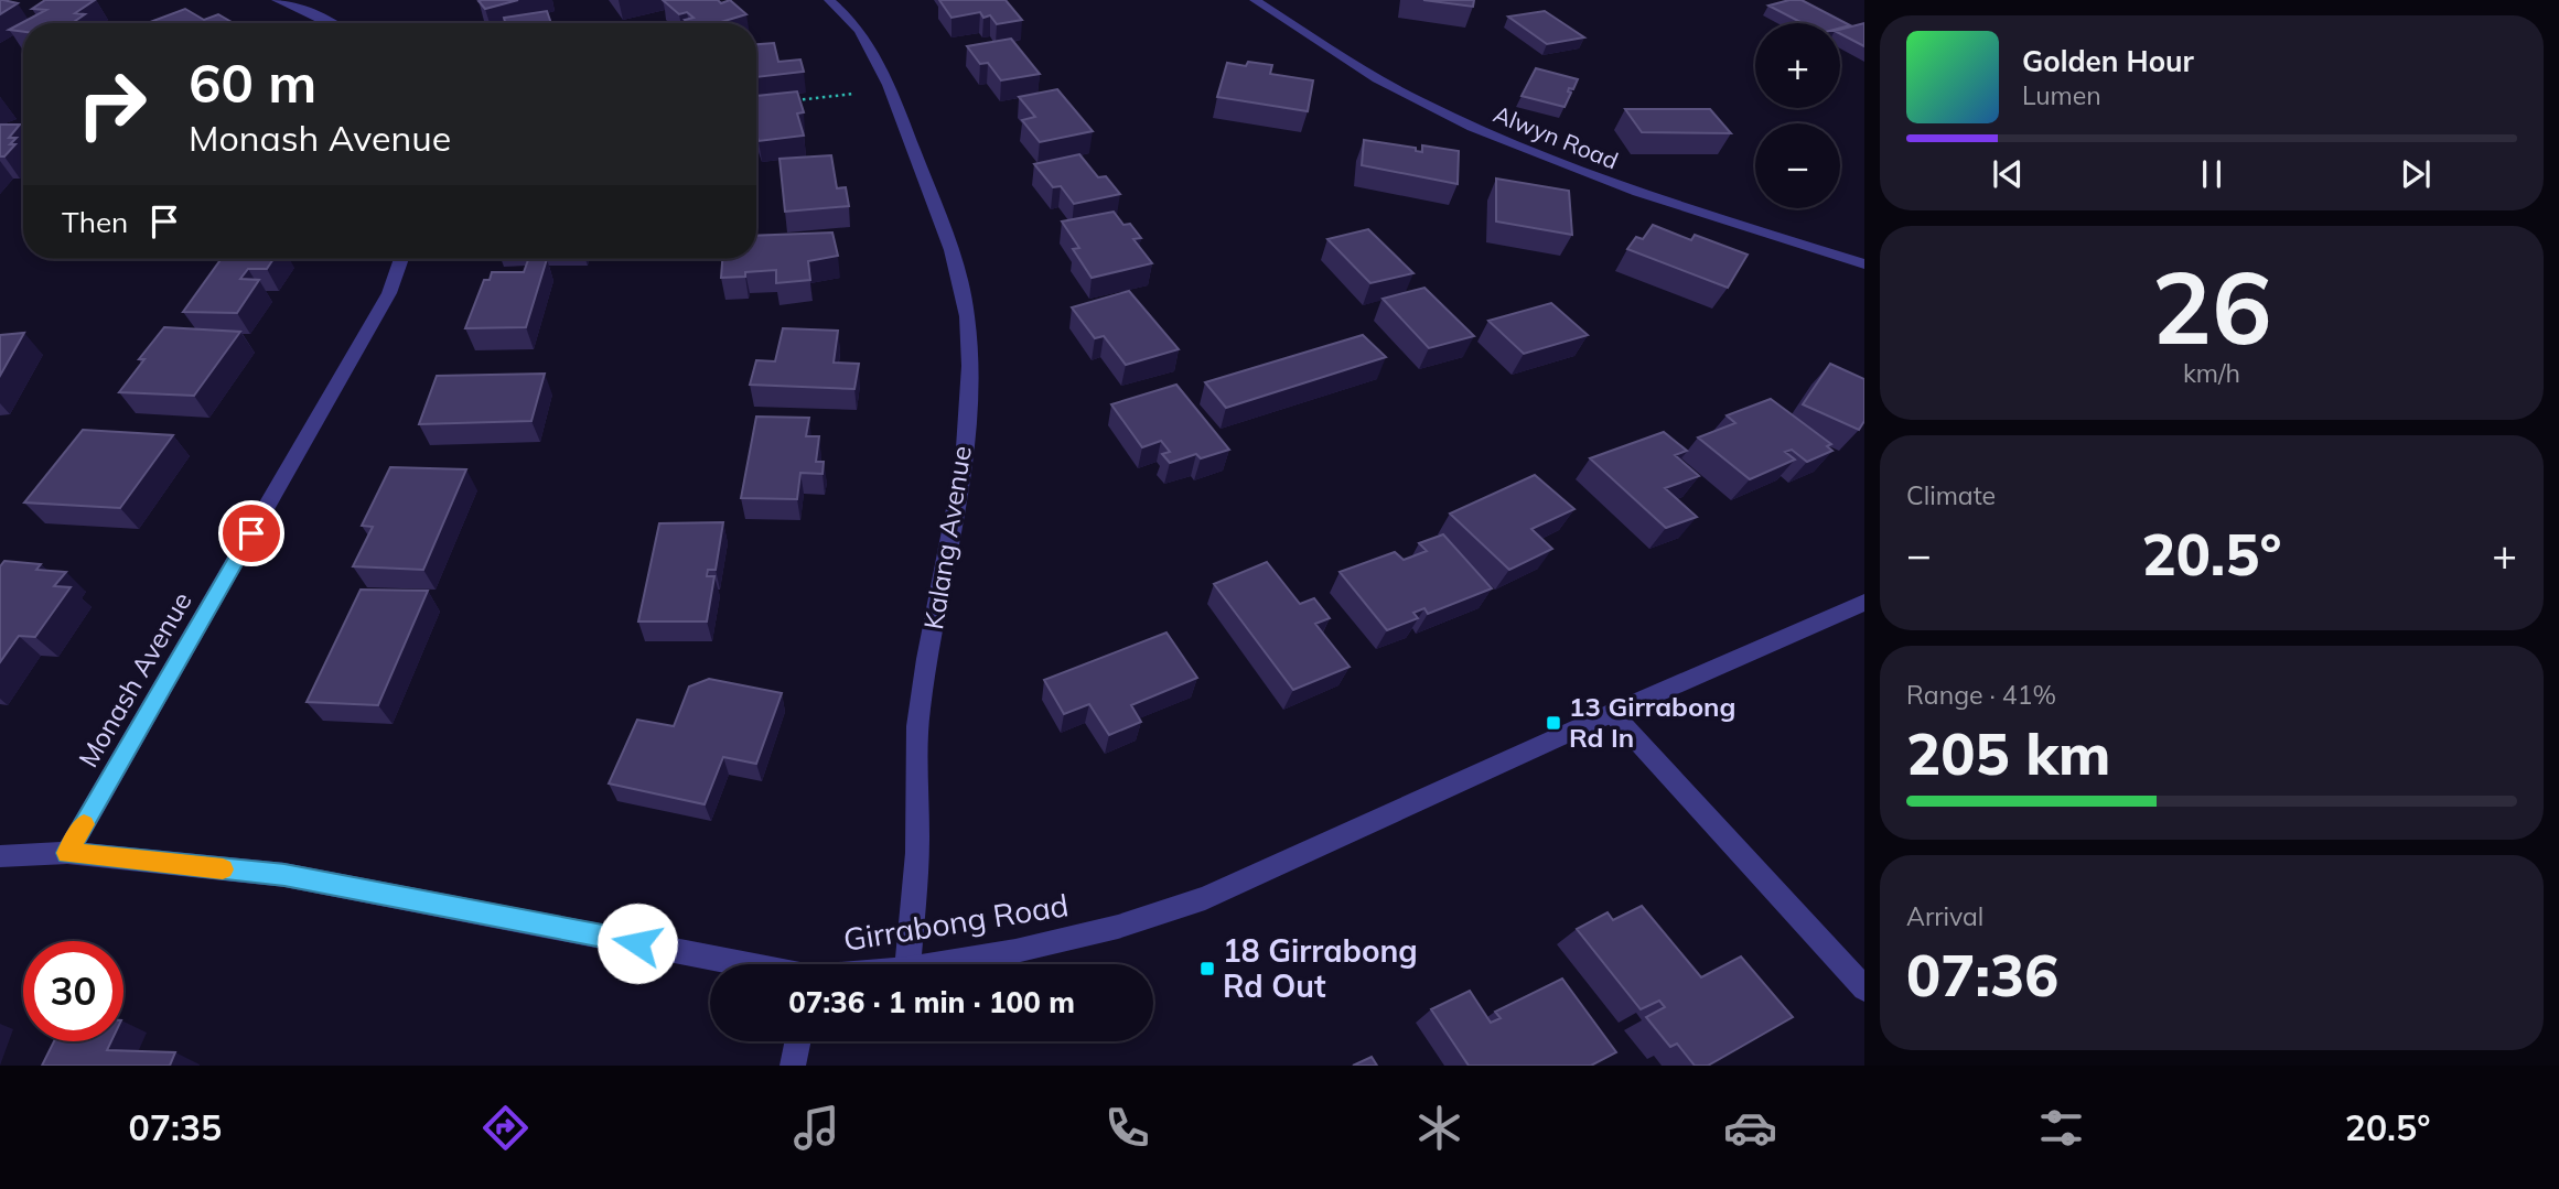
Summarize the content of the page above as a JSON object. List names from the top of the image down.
{
  "streets": {
    "street": [
      "Alwyn Road",
      "Kalang Avenue",
      "Monash Avenue",
      "Girrabong Road"
    ]
  },
  "crossings": [
    ["Monash Avenue", "Girrabong Road"]
  ],
  "places": {
    "transit": ["13 Girrabong Rd In", "18 Girrabong Rd Out"]
  },
  "page": {
    "map_buttons": ["+", "−"],
    "turn": ["60 m", "Monash Avenue"],
    "song": ["Golden Hour", "Lumen"],
    "then": "Then",
    "tile": [
      ["26", "km/h"],
      "Climate",
      ["Range · 41%", "205 km"],
      ["Arrival", "07:36"]
    ],
    "heat": ["−", "20.5°", "+"],
    "limit": "30",
    "trip": "07:36 · 1 min · 100 m",
    "tabs": ["07:35", "20.5°"]
  }
}
